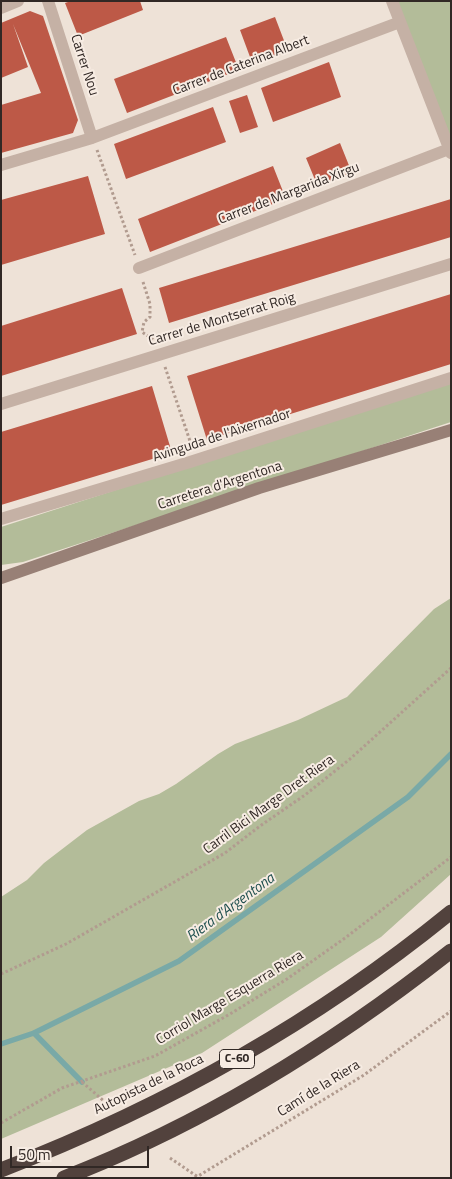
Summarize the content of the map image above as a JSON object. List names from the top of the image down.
{
  "streets": {
    "highway": ["C-60", "Autopista de la Roca"],
    "street": [
      "Carrer Nou",
      "Carrer de Caterina Albert",
      "Carrer de Margarida Xirgu",
      "Carrer de Montserrat Roig",
      "Avinguda de l'Aixernador",
      "Carretera d'Argentona"
    ],
    "path": ["Carril Bici Marge Dret Riera", "Corriol Marge Esquerra Riera", "Camí de la Riera"]
  },
  "crossings": [
    ["Carrer Nou", "Carrer de Caterina Albert"]
  ],
  "water": ["Riera d'Argentona"],
  "scale_bar": "50 m"
}
